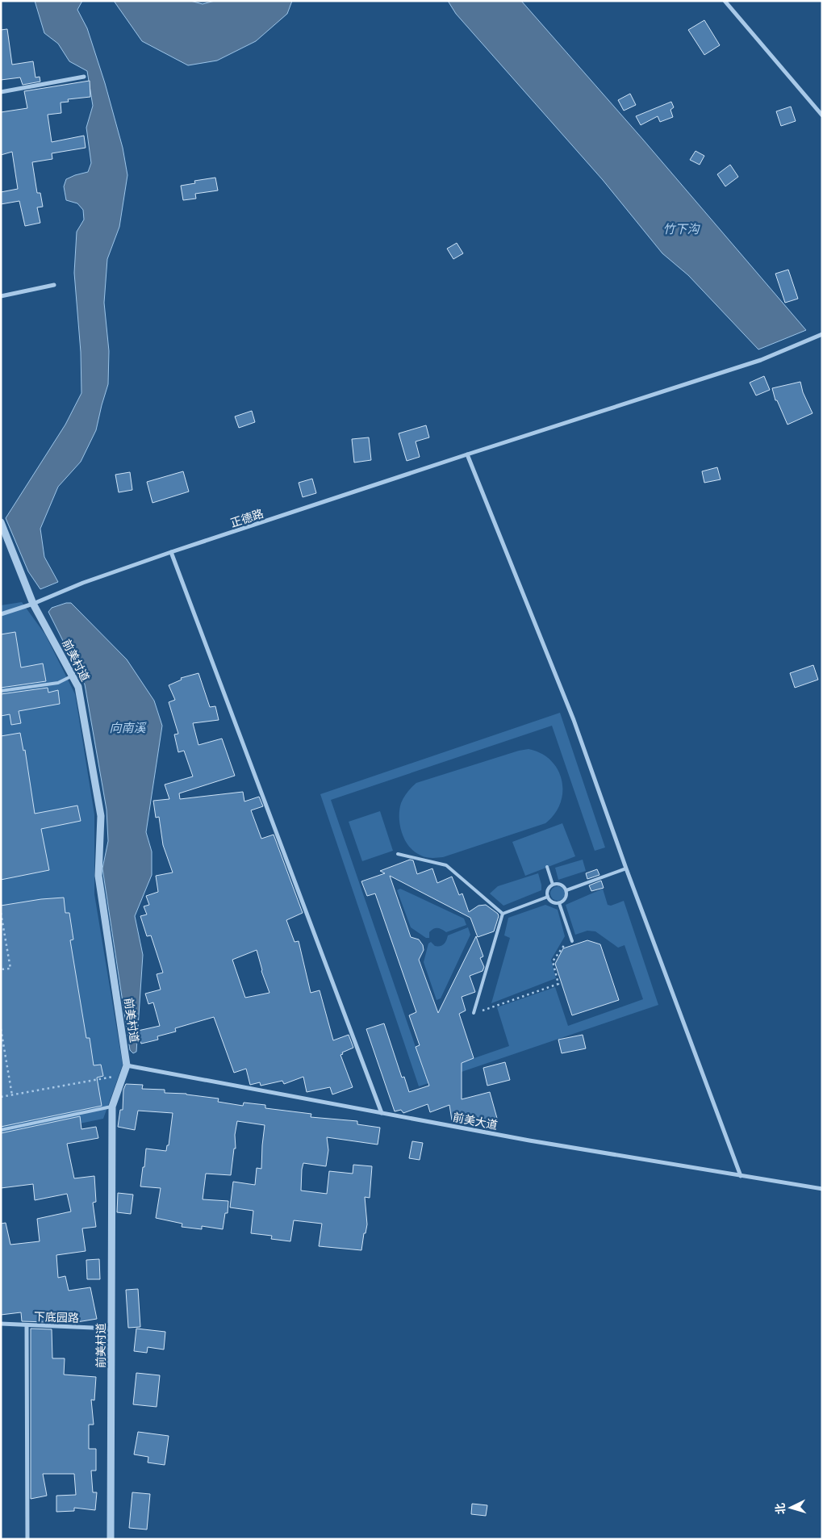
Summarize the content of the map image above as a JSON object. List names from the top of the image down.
{
  "streets": {
    "street": [
      "正德路",
      "前美村道",
      "前美大道",
      "下底园路"
    ]
  },
  "crossings": [
    ["正德路", "前美村道"],
    ["前美村道", "前美大道"],
    ["前美村道", "下底园路"]
  ],
  "water": ["竹下沟", "向南溪"],
  "north": "left"
}
